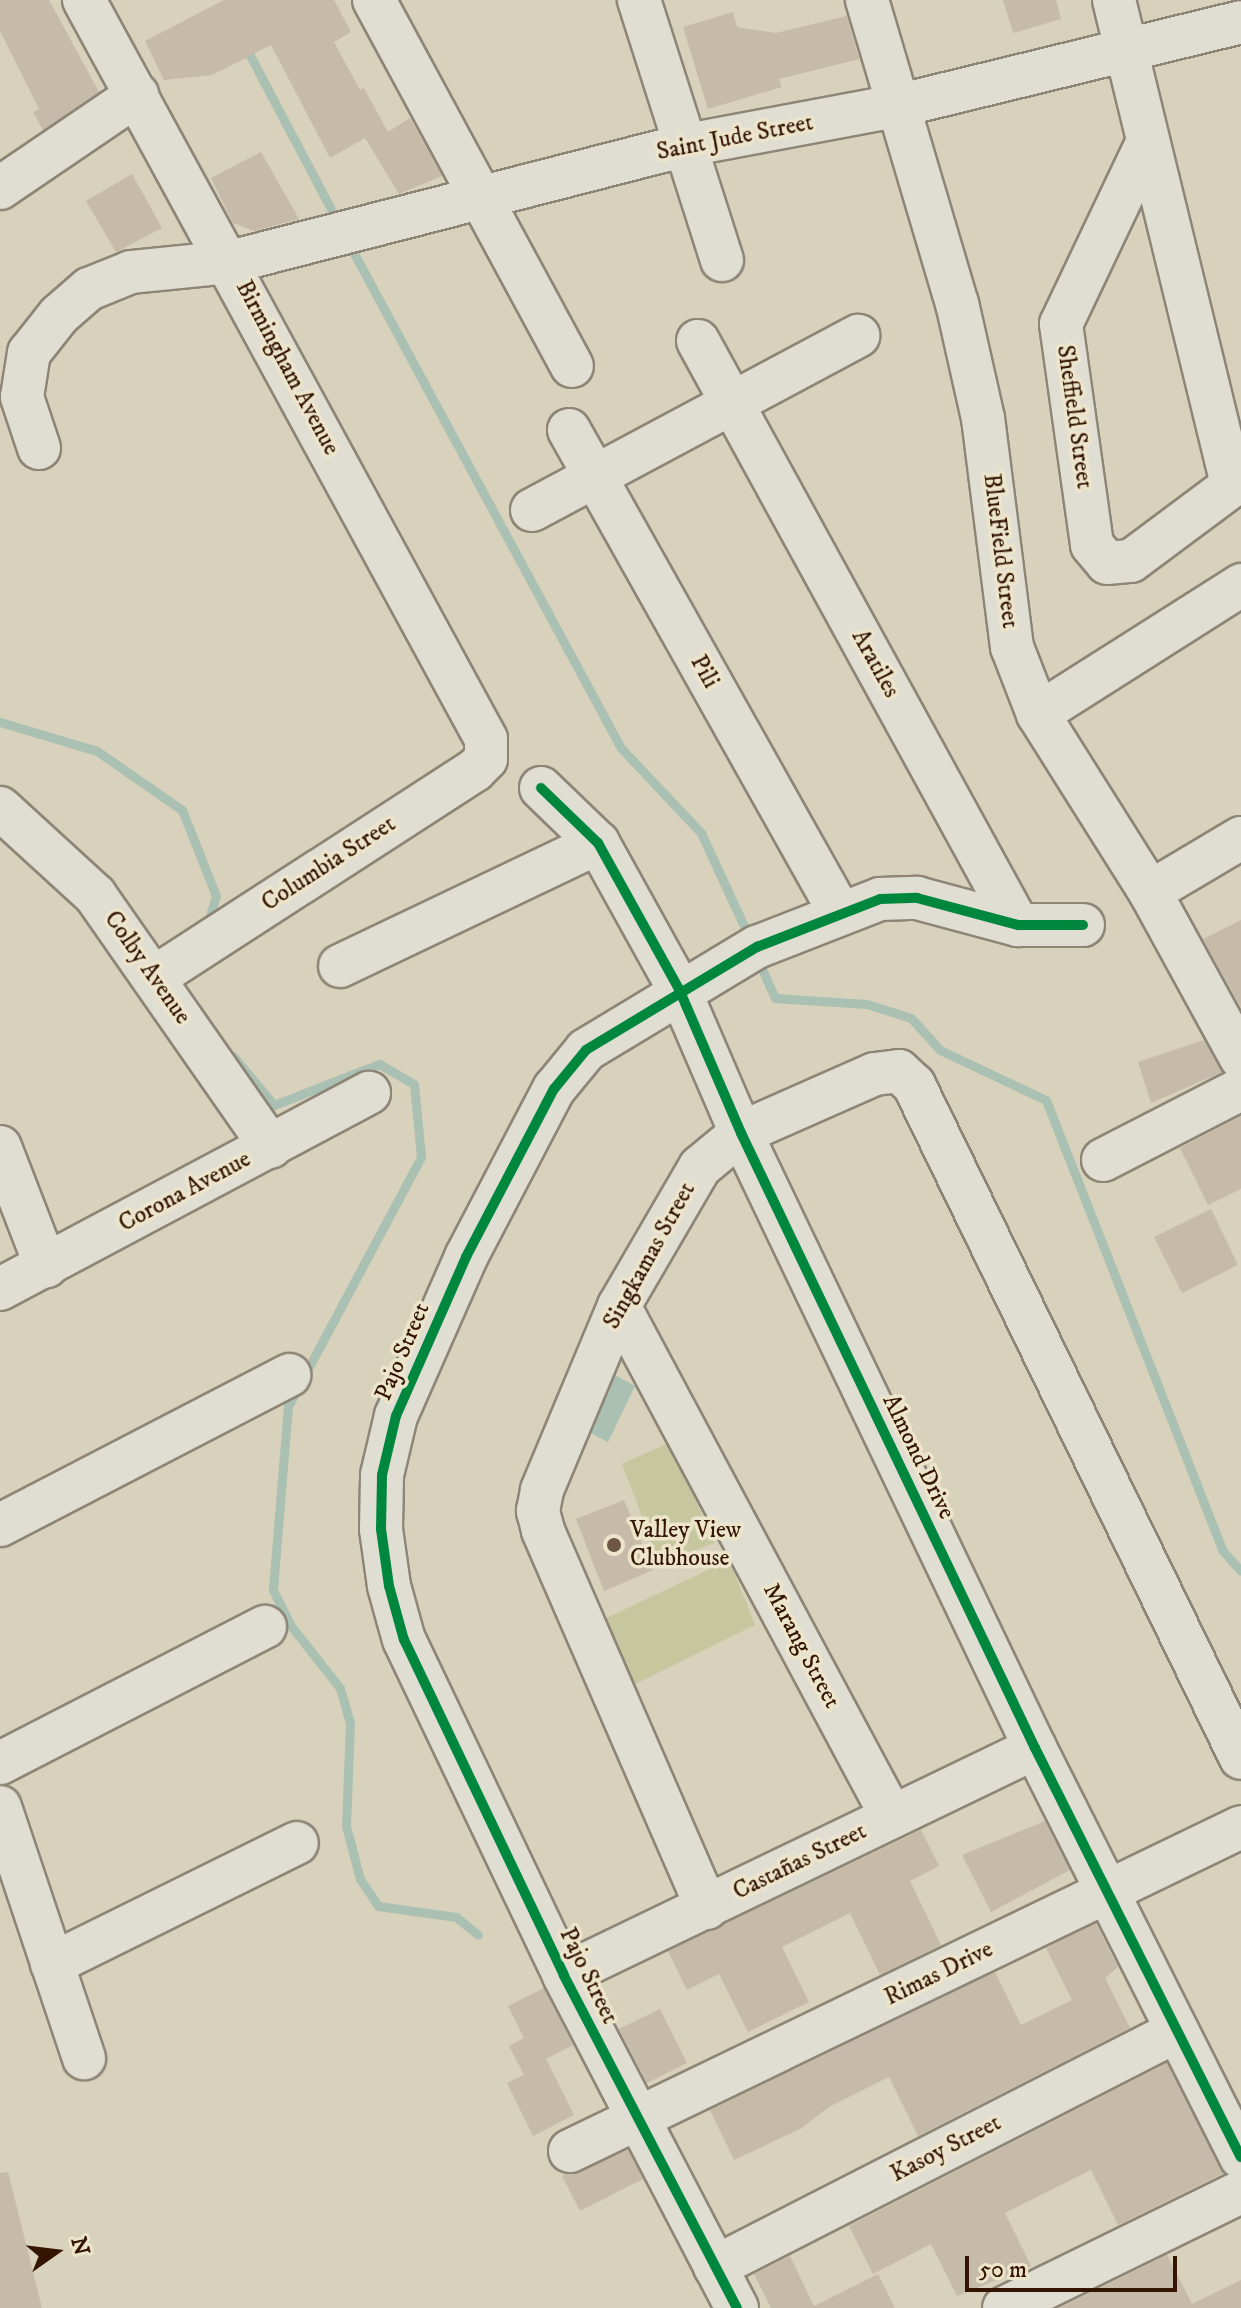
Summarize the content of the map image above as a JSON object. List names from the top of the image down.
{
  "streets": {
    "street": [
      "Saint Jude Street",
      "Birmingham Avenue",
      "Sheffield Street",
      "BlueField Street",
      "Aratiles",
      "Pili",
      "Columbia Street",
      "Colby Avenue",
      "Corona Avenue",
      "Singkamas Street",
      "Pajo Street",
      "Almond Drive",
      "Marang Street",
      "Castañas Street",
      "Rimas Drive",
      "Kasoy Street"
    ]
  },
  "crossings": [
    ["Saint Jude Street", "Birmingham Avenue"],
    ["Saint Jude Street", "BlueField Street"],
    ["Birmingham Avenue", "Columbia Street"],
    ["Aratiles", "Pajo Street"],
    ["Pili", "Pajo Street"],
    ["Columbia Street", "Colby Avenue"],
    ["Colby Avenue", "Corona Avenue"],
    ["Singkamas Street", "Almond Drive"],
    ["Singkamas Street", "Marang Street"],
    ["Singkamas Street", "Castañas Street"],
    ["Pajo Street", "Almond Drive"],
    ["Pajo Street", "Castañas Street"],
    ["Pajo Street", "Rimas Drive"],
    ["Pajo Street", "Kasoy Street"],
    ["Almond Drive", "Castañas Street"],
    ["Almond Drive", "Rimas Drive"],
    ["Almond Drive", "Kasoy Street"],
    ["Marang Street", "Castañas Street"]
  ],
  "places": ["Valley View Clubhouse"],
  "scale_bar": "50 m",
  "north": "right"
}
